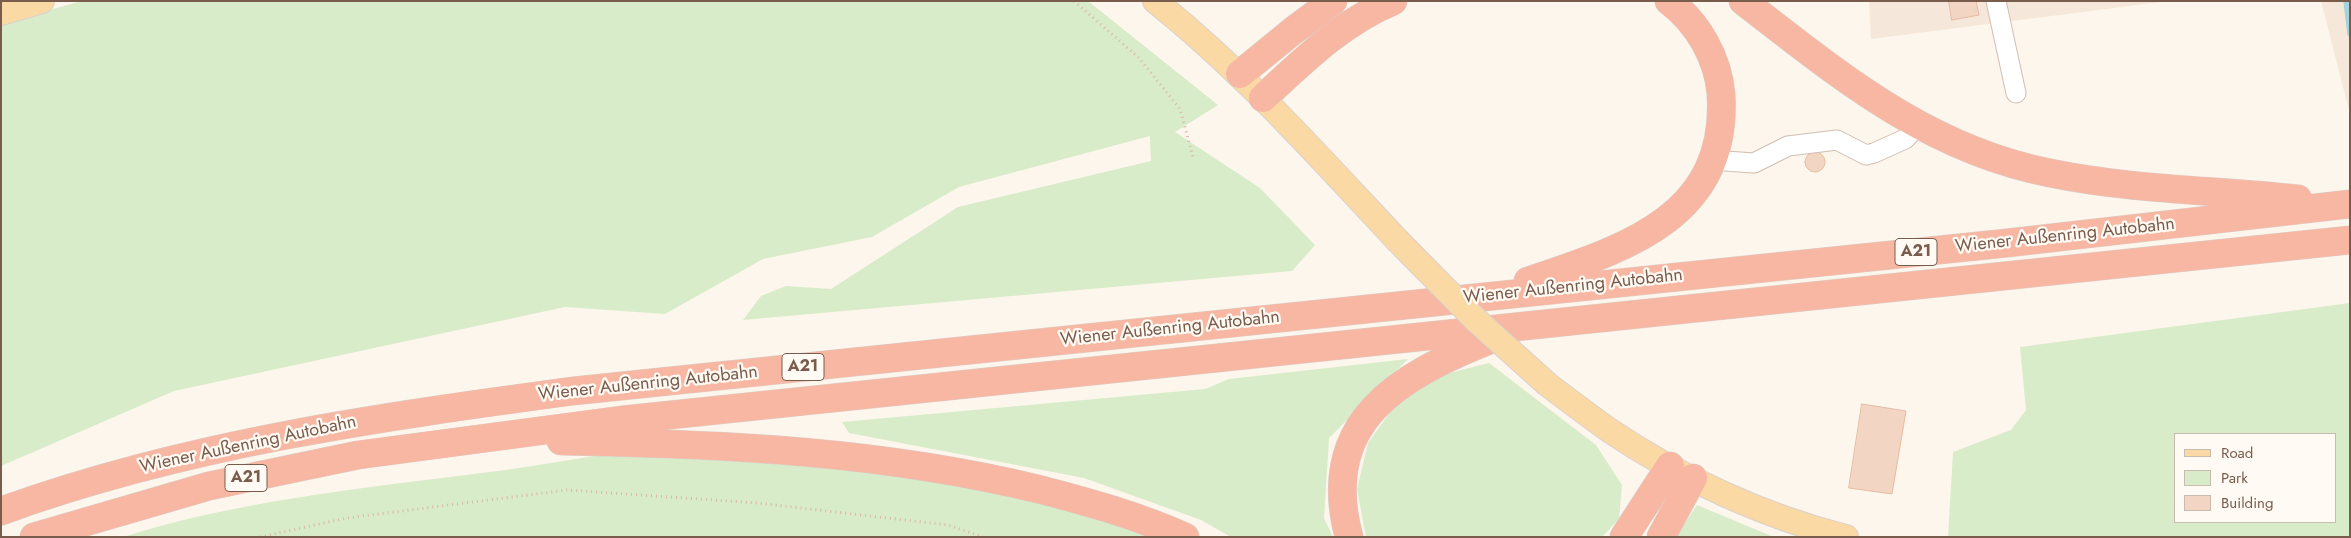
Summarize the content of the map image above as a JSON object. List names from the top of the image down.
{
  "streets": {
    "highway": ["Wiener Außenring Autobahn", "A21"]
  },
  "legend": ["Road", "Park", "Building"]
}
